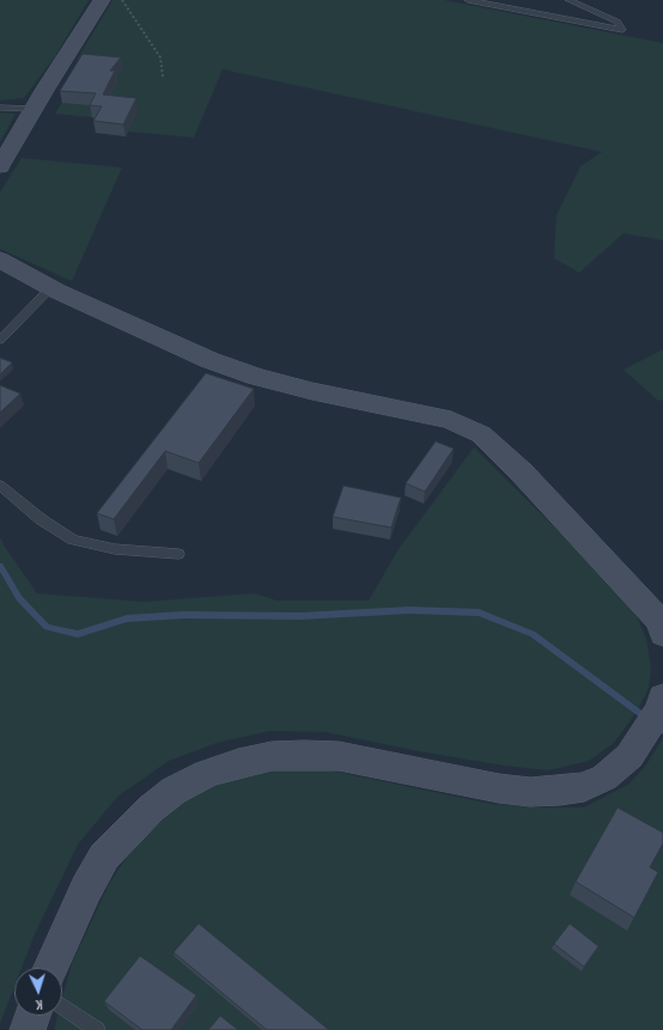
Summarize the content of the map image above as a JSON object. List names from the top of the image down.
{
  "north": "bottom"
}
